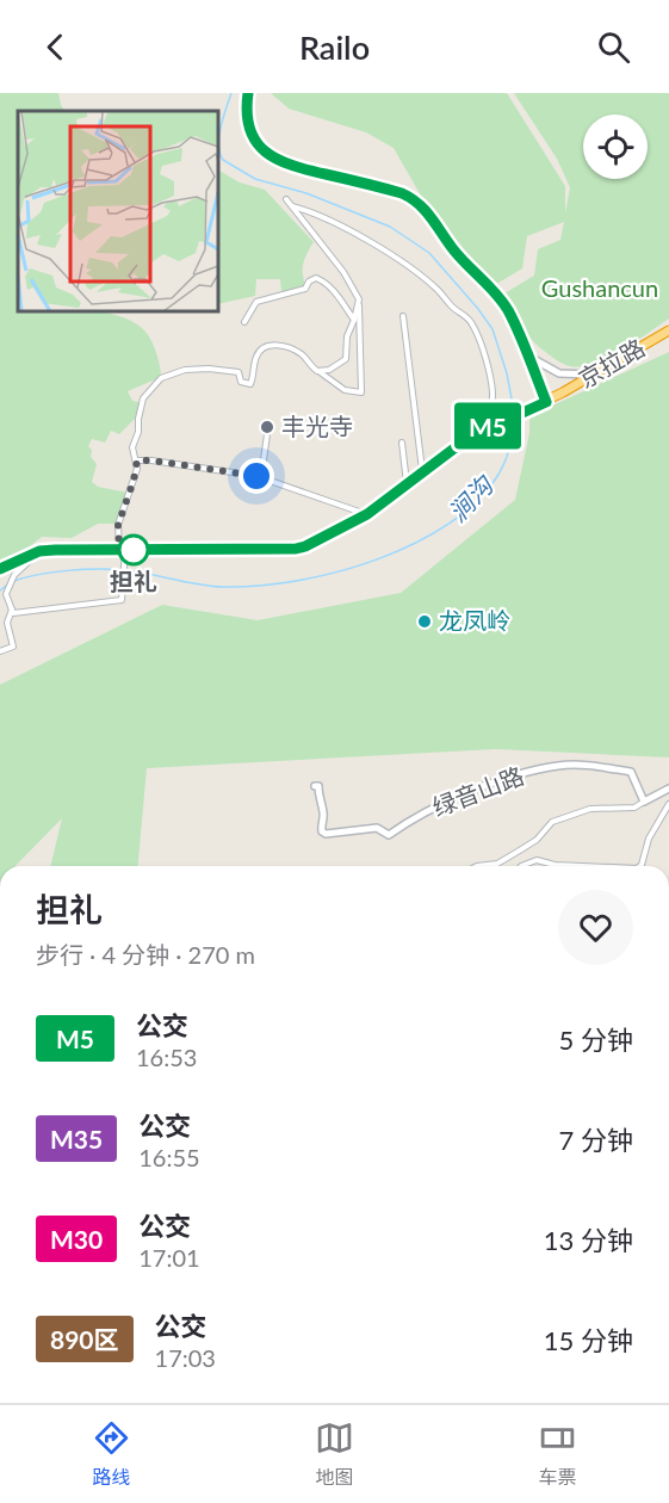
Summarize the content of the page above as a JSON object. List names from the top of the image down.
{
  "streets": {
    "highway": ["京拉路"],
    "street": ["绿音山路"]
  },
  "water": ["涧沟"],
  "parks": ["Gushancun"],
  "places": ["丰光寺", "担礼", "龙凤岭"],
  "lines": ["bus line M5"],
  "page": {
    "header": "Railo",
    "on_map": "M5",
    "heading": ["担礼", "步行 · 4 分钟 · 270 m"],
    "list": [
      {
        "mark": "M5",
        "name": "公交",
        "note": "16:53",
        "value": "5 分钟"
      },
      {
        "mark": "M35",
        "name": "公交",
        "note": "16:55",
        "value": "7 分钟"
      },
      {
        "mark": "M30",
        "name": "公交",
        "note": "17:01",
        "value": "13 分钟"
      },
      {
        "mark": "890区",
        "name": "公交",
        "note": "17:03",
        "value": "15 分钟"
      }
    ],
    "tabs": ["路线", "地图", "车票"]
  }
}
